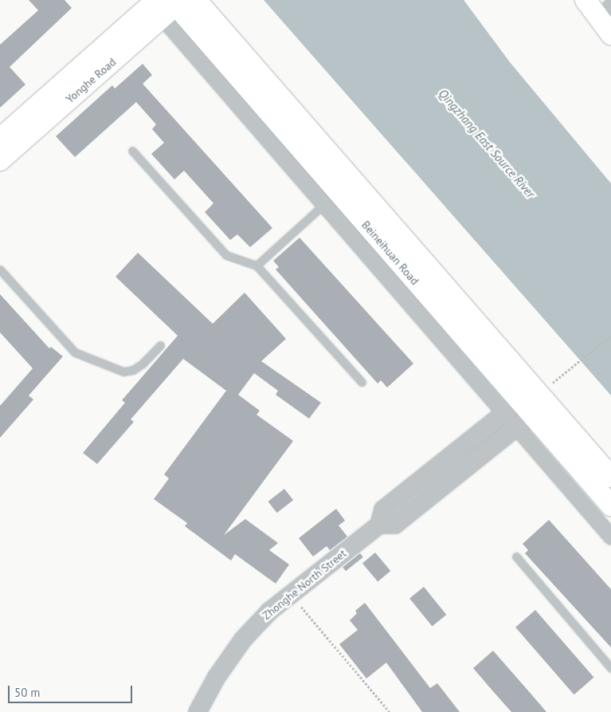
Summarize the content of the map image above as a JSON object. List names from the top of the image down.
{
  "streets": {
    "main road": ["Yonghe Road", "Beineihuan Road"],
    "street": ["Zhonghe North Street"]
  },
  "crossings": [
    ["Yonghe Road", "Beineihuan Road"],
    ["Beineihuan Road", "Zhonghe North Street"]
  ],
  "water": ["Qingzhang East Source River"],
  "scale_bar": "50 m"
}
